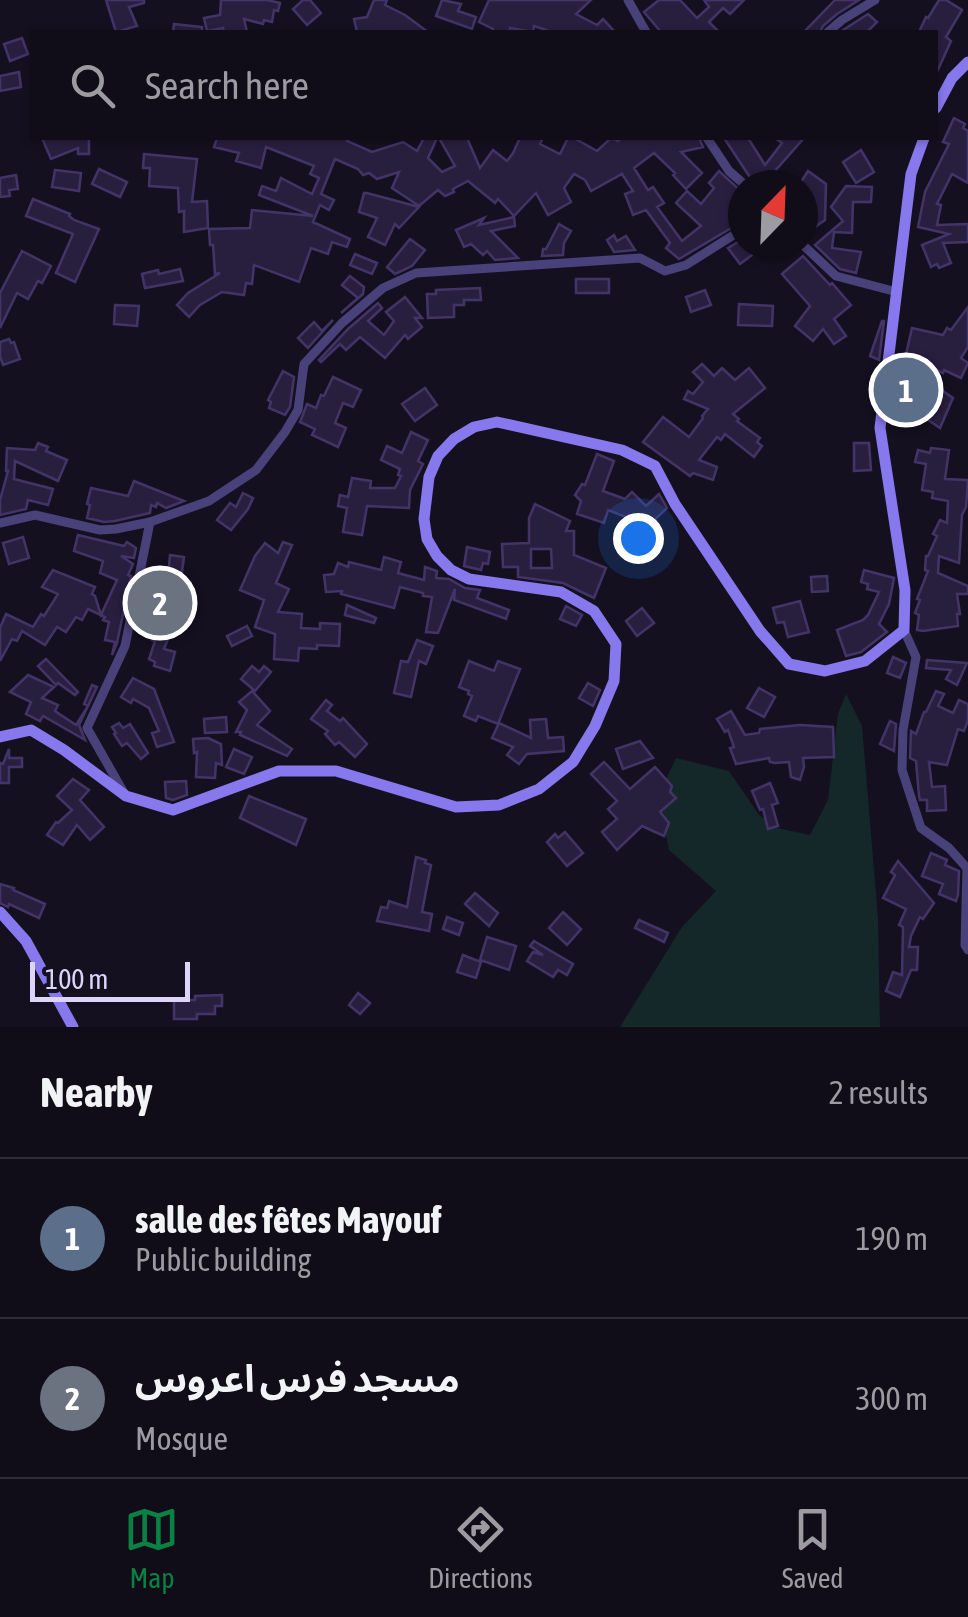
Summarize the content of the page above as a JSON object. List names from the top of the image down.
{
  "scale_bar": "100 m",
  "north": "top right",
  "page": {
    "search": "Search here",
    "pins": ["1", "2"],
    "scale": "100 m",
    "heading": ["Nearby", "2 results"],
    "list": [
      {
        "mark": "1",
        "name": "salle des fêtes Mayouf",
        "note": "Public building",
        "value": "190 m"
      },
      {
        "mark": "2",
        "name": "مسجد فرس اعروس",
        "note": "Mosque",
        "value": "300 m"
      }
    ],
    "nav": ["Map", "Directions", "Saved"]
  }
}
